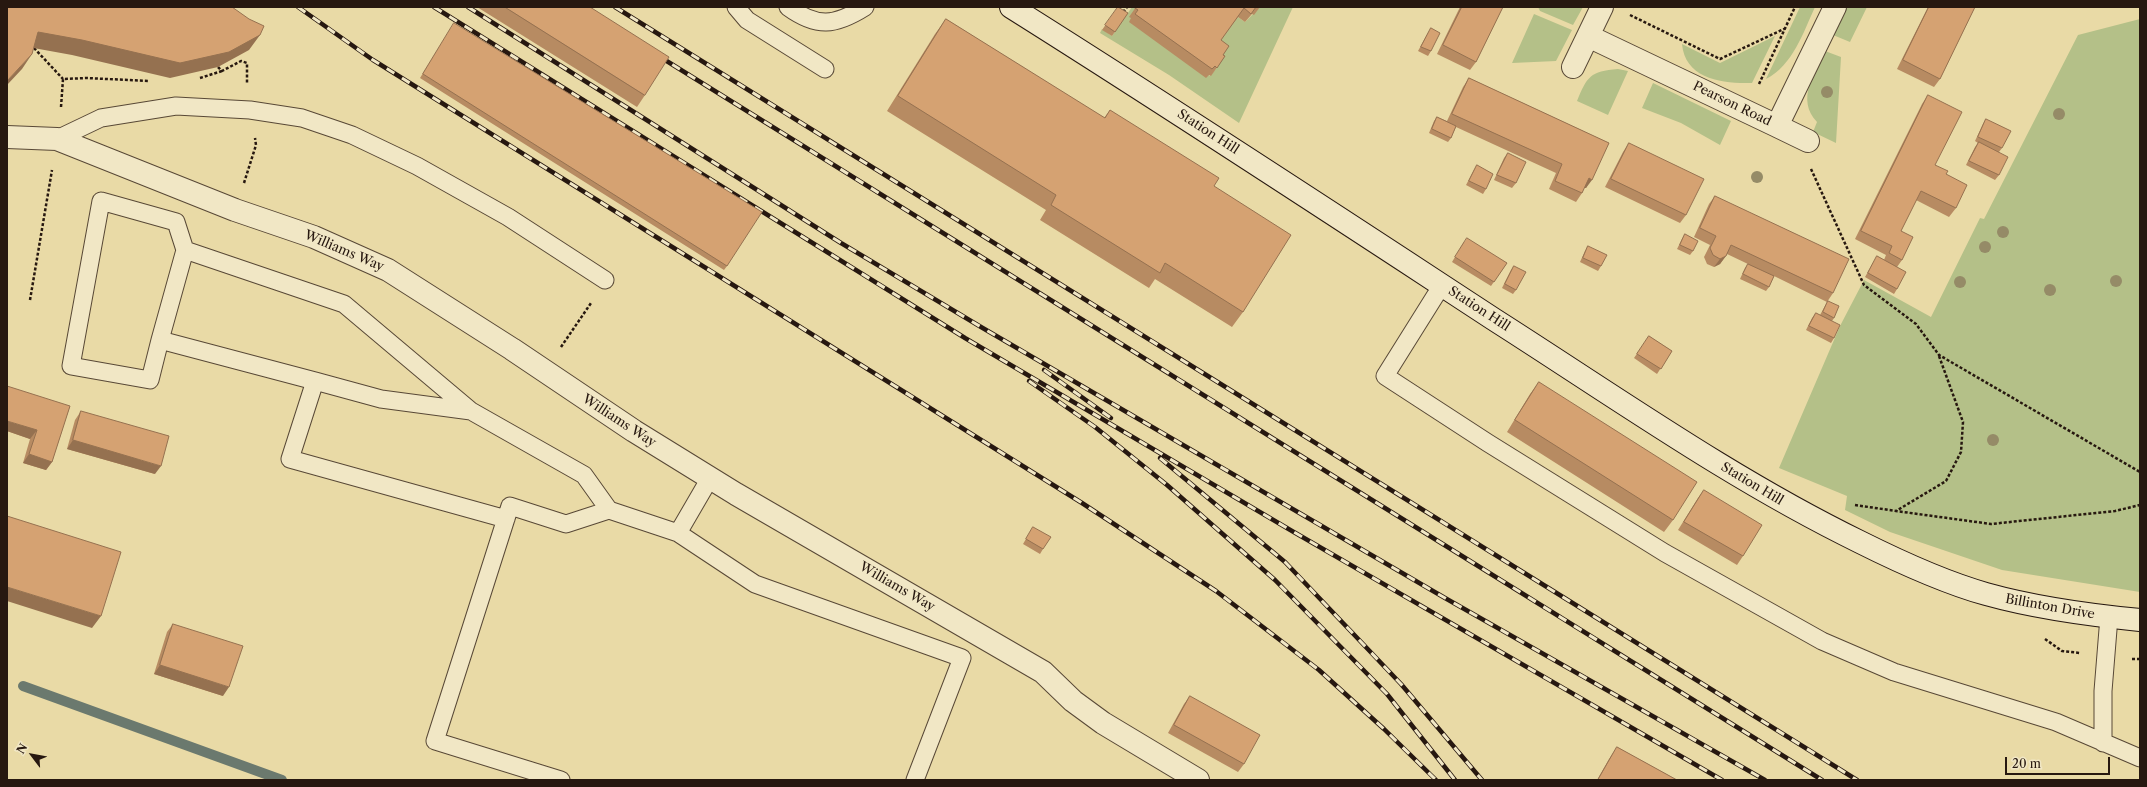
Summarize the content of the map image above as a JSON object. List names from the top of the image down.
{
  "streets": {
    "street": [
      "Pearson Road",
      "Station Hill",
      "Williams Way",
      "Billinton Drive"
    ]
  },
  "crossings": [
    ["Station Hill", "Billinton Drive"]
  ],
  "scale_bar": "20 m",
  "north": "top left"
}
